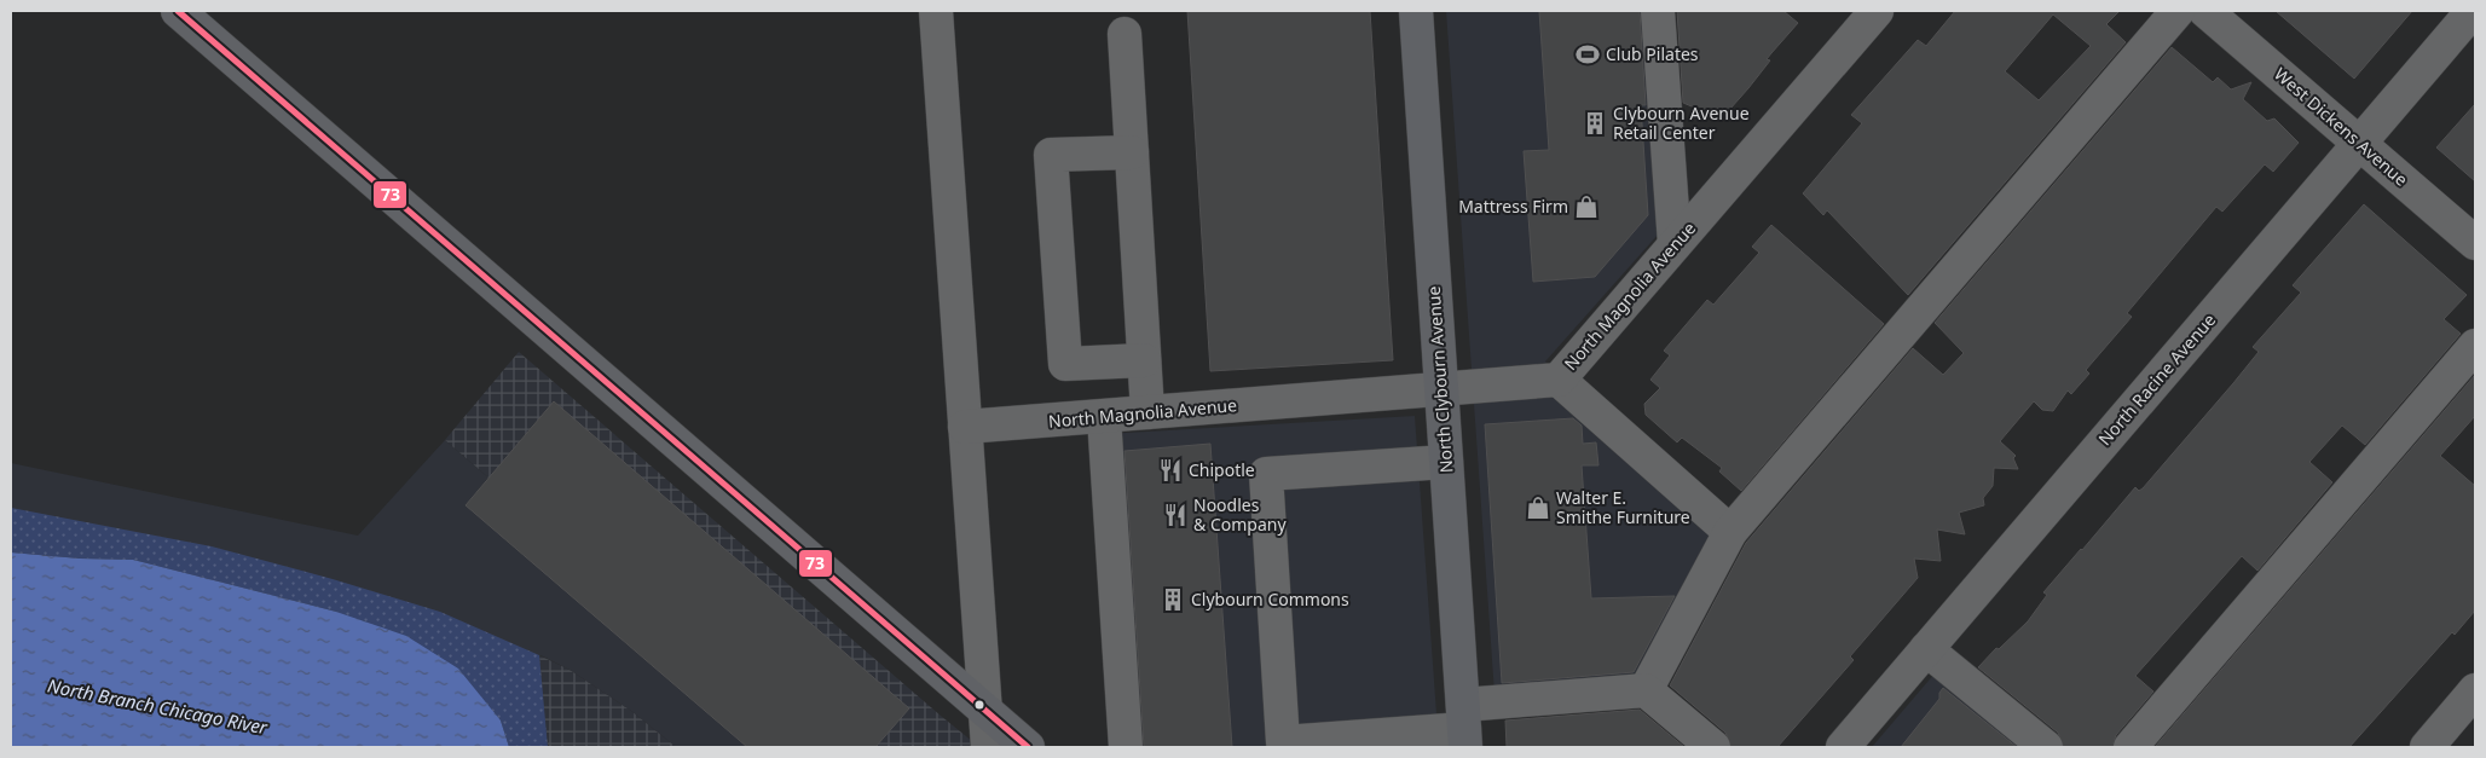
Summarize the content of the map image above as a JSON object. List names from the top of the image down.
{
  "streets": {
    "main road": ["North Clybourn Avenue"],
    "street": ["West Dickens Avenue", "North Magnolia Avenue", "North Racine Avenue"]
  },
  "crossings": [
    ["West Dickens Avenue", "North Racine Avenue"],
    ["North Magnolia Avenue", "North Clybourn Avenue"]
  ],
  "water": ["North Branch Chicago River"],
  "places": {
    "sports": ["Club Pilates"],
    "building": ["Clybourn Avenue Retail Center", "Clybourn Commons"],
    "shop": ["Mattress Firm", "Walter E. Smithe Furniture"],
    "restaurant": ["Chipotle", "Noodles & Company"]
  },
  "lines": ["transit line 73"]
}
